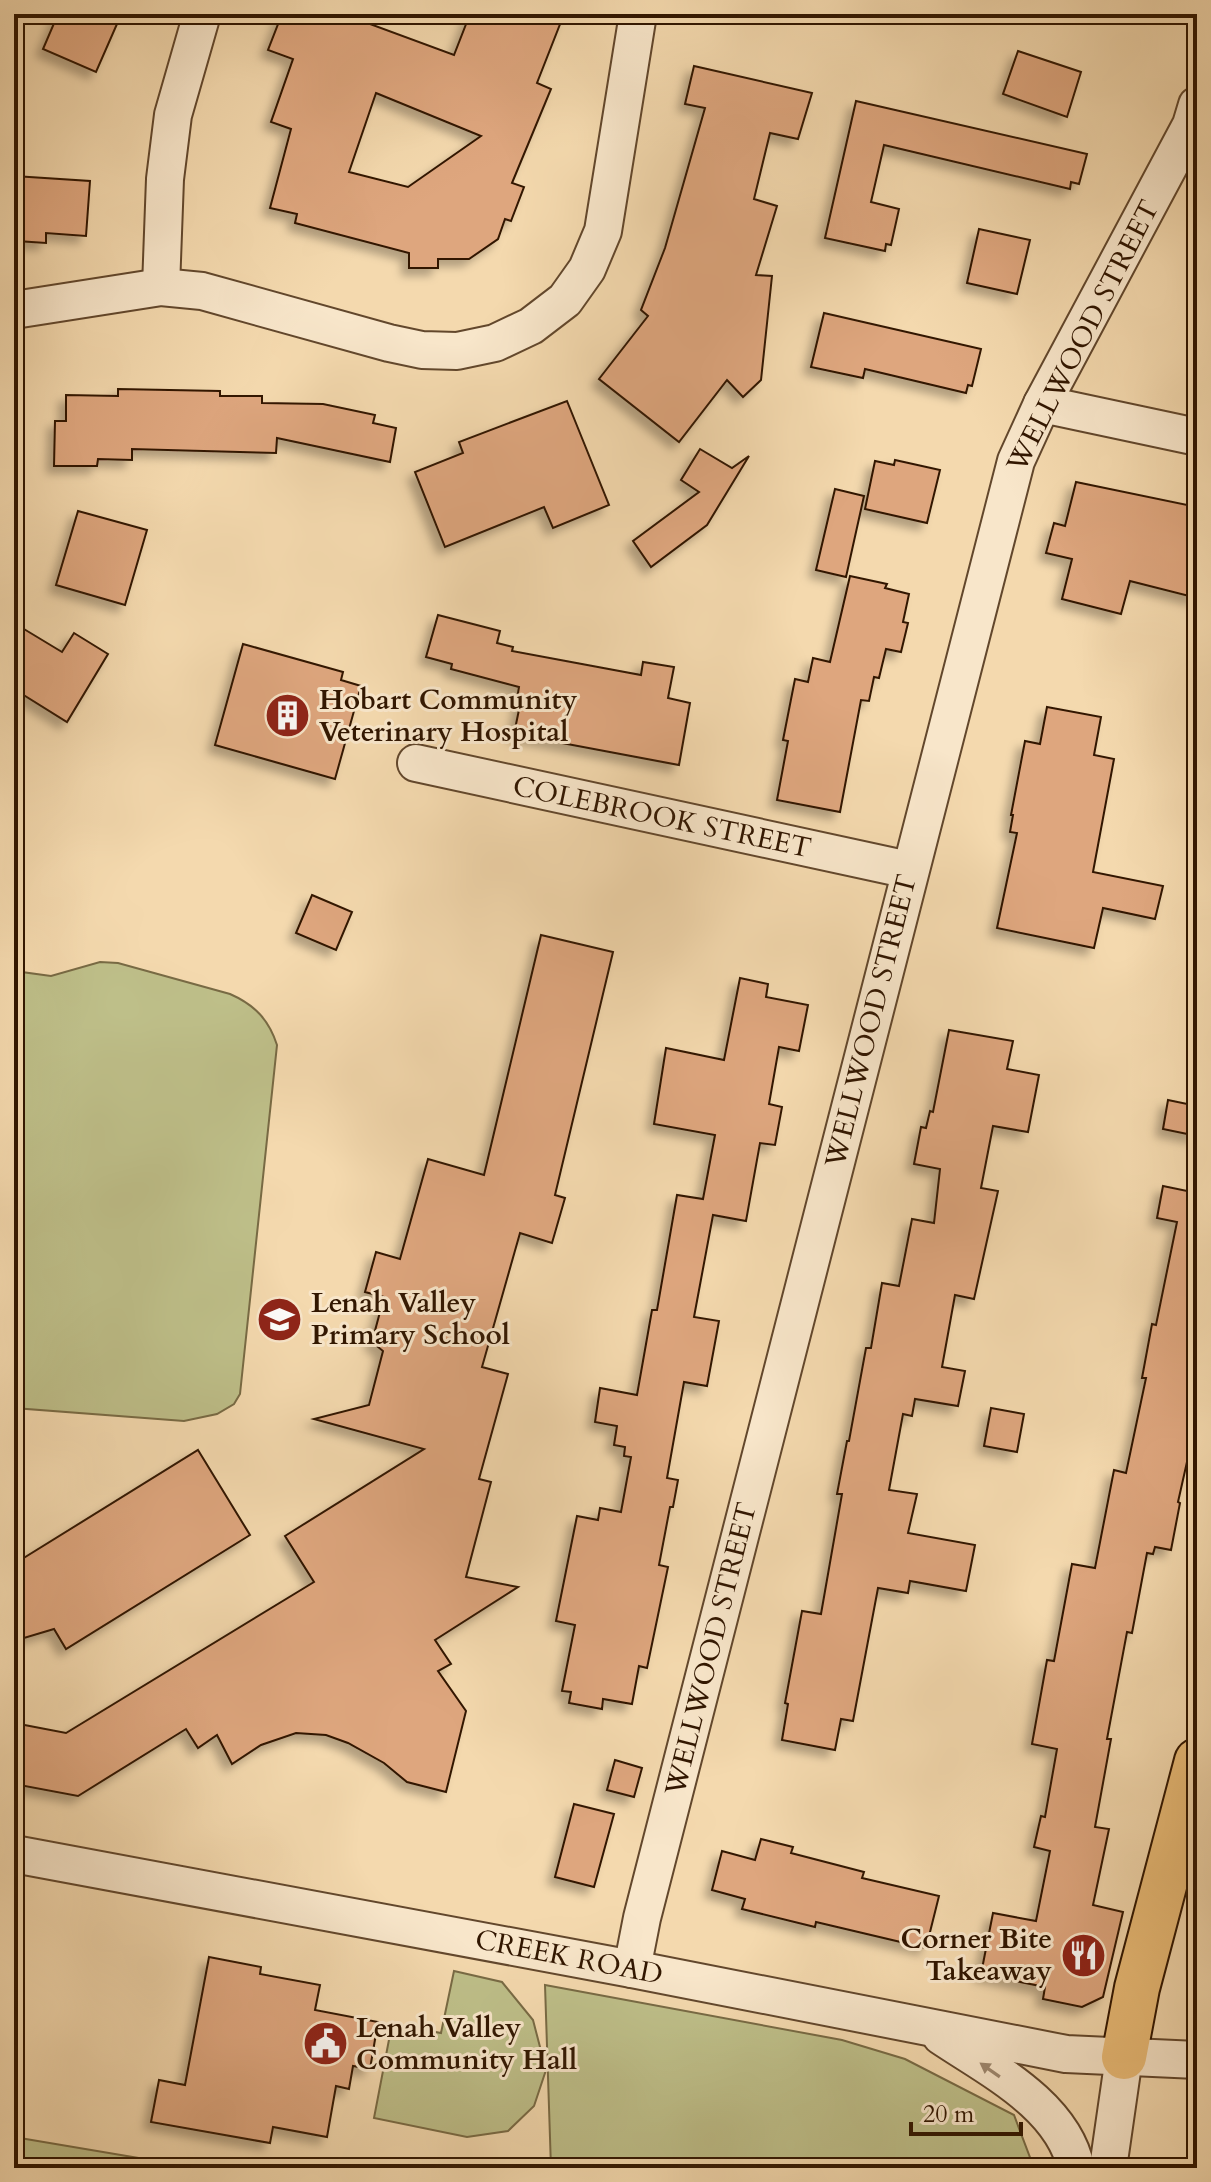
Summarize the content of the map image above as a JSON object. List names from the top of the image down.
{
  "streets": {
    "street": ["WELLWOOD STREET", "COLEBROOK STREET", "CREEK ROAD"]
  },
  "crossings": [
    ["WELLWOOD STREET", "COLEBROOK STREET"],
    ["WELLWOOD STREET", "CREEK ROAD"]
  ],
  "places": {
    "building": ["Hobart Community Veterinary Hospital"],
    "school or university": ["Lenah Valley Primary School"],
    "restaurant": ["Corner Bite Takeaway"],
    "public building": ["Lenah Valley Community Hall"]
  },
  "scale_bar": "20 m"
}
